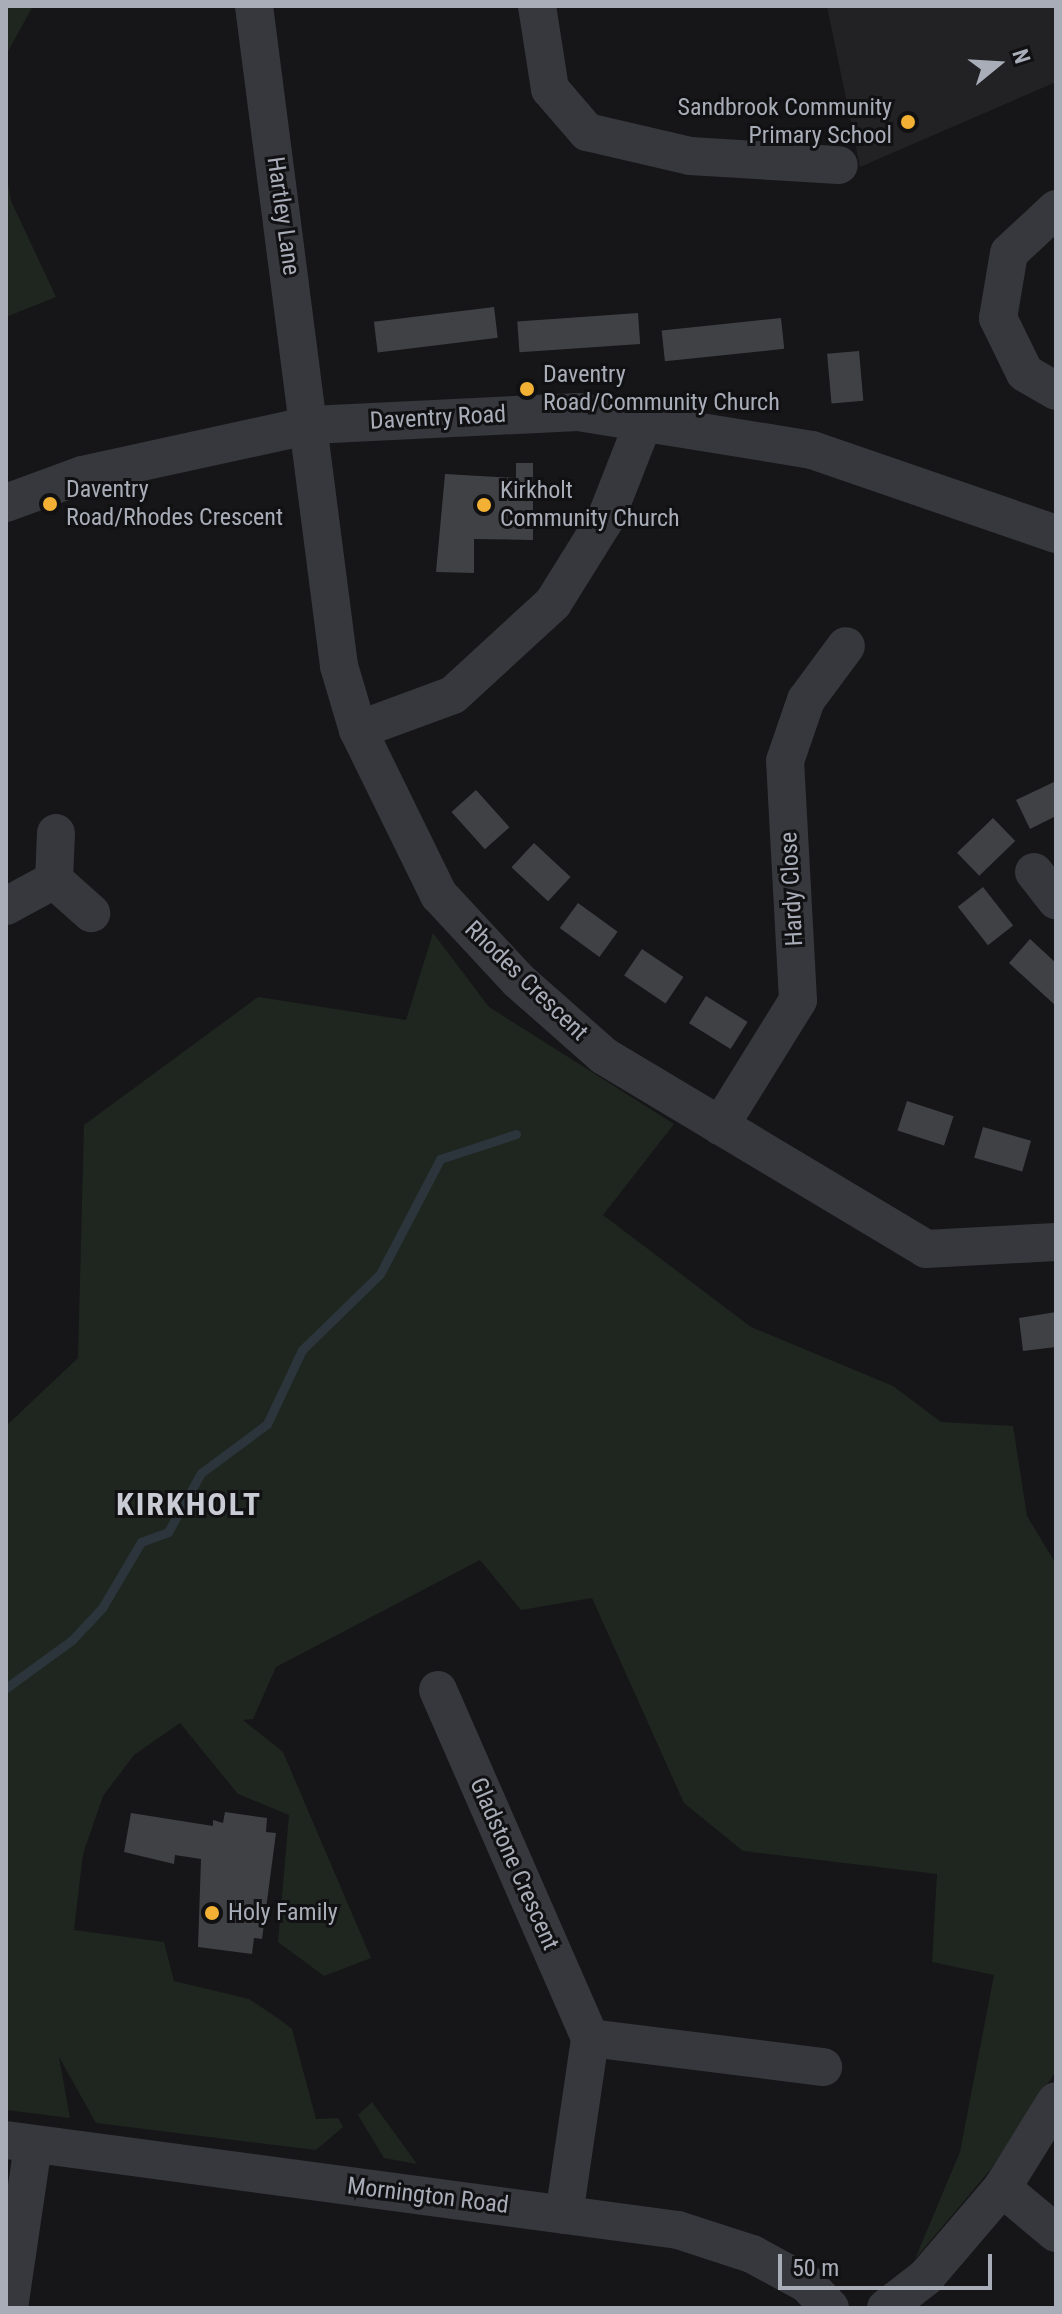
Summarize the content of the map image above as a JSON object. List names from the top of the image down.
{
  "streets": {
    "street": [
      "Hartley Lane",
      "Daventry Road",
      "Hardy Close",
      "Rhodes Crescent",
      "Gladstone Crescent",
      "Mornington Road"
    ]
  },
  "crossings": [
    ["Hartley Lane", "Daventry Road"],
    ["Hartley Lane", "Rhodes Crescent"],
    ["Daventry Road", "Rhodes Crescent"],
    ["Hardy Close", "Rhodes Crescent"]
  ],
  "districts": ["KIRKHOLT"],
  "places": [
    "Sandbrook Community Primary School",
    "Daventry Road/Community Church",
    "Daventry Road/Rhodes Crescent",
    "Kirkholt Community Church",
    "Holy Family"
  ],
  "scale_bar": "50 m",
  "north": "right"
}
